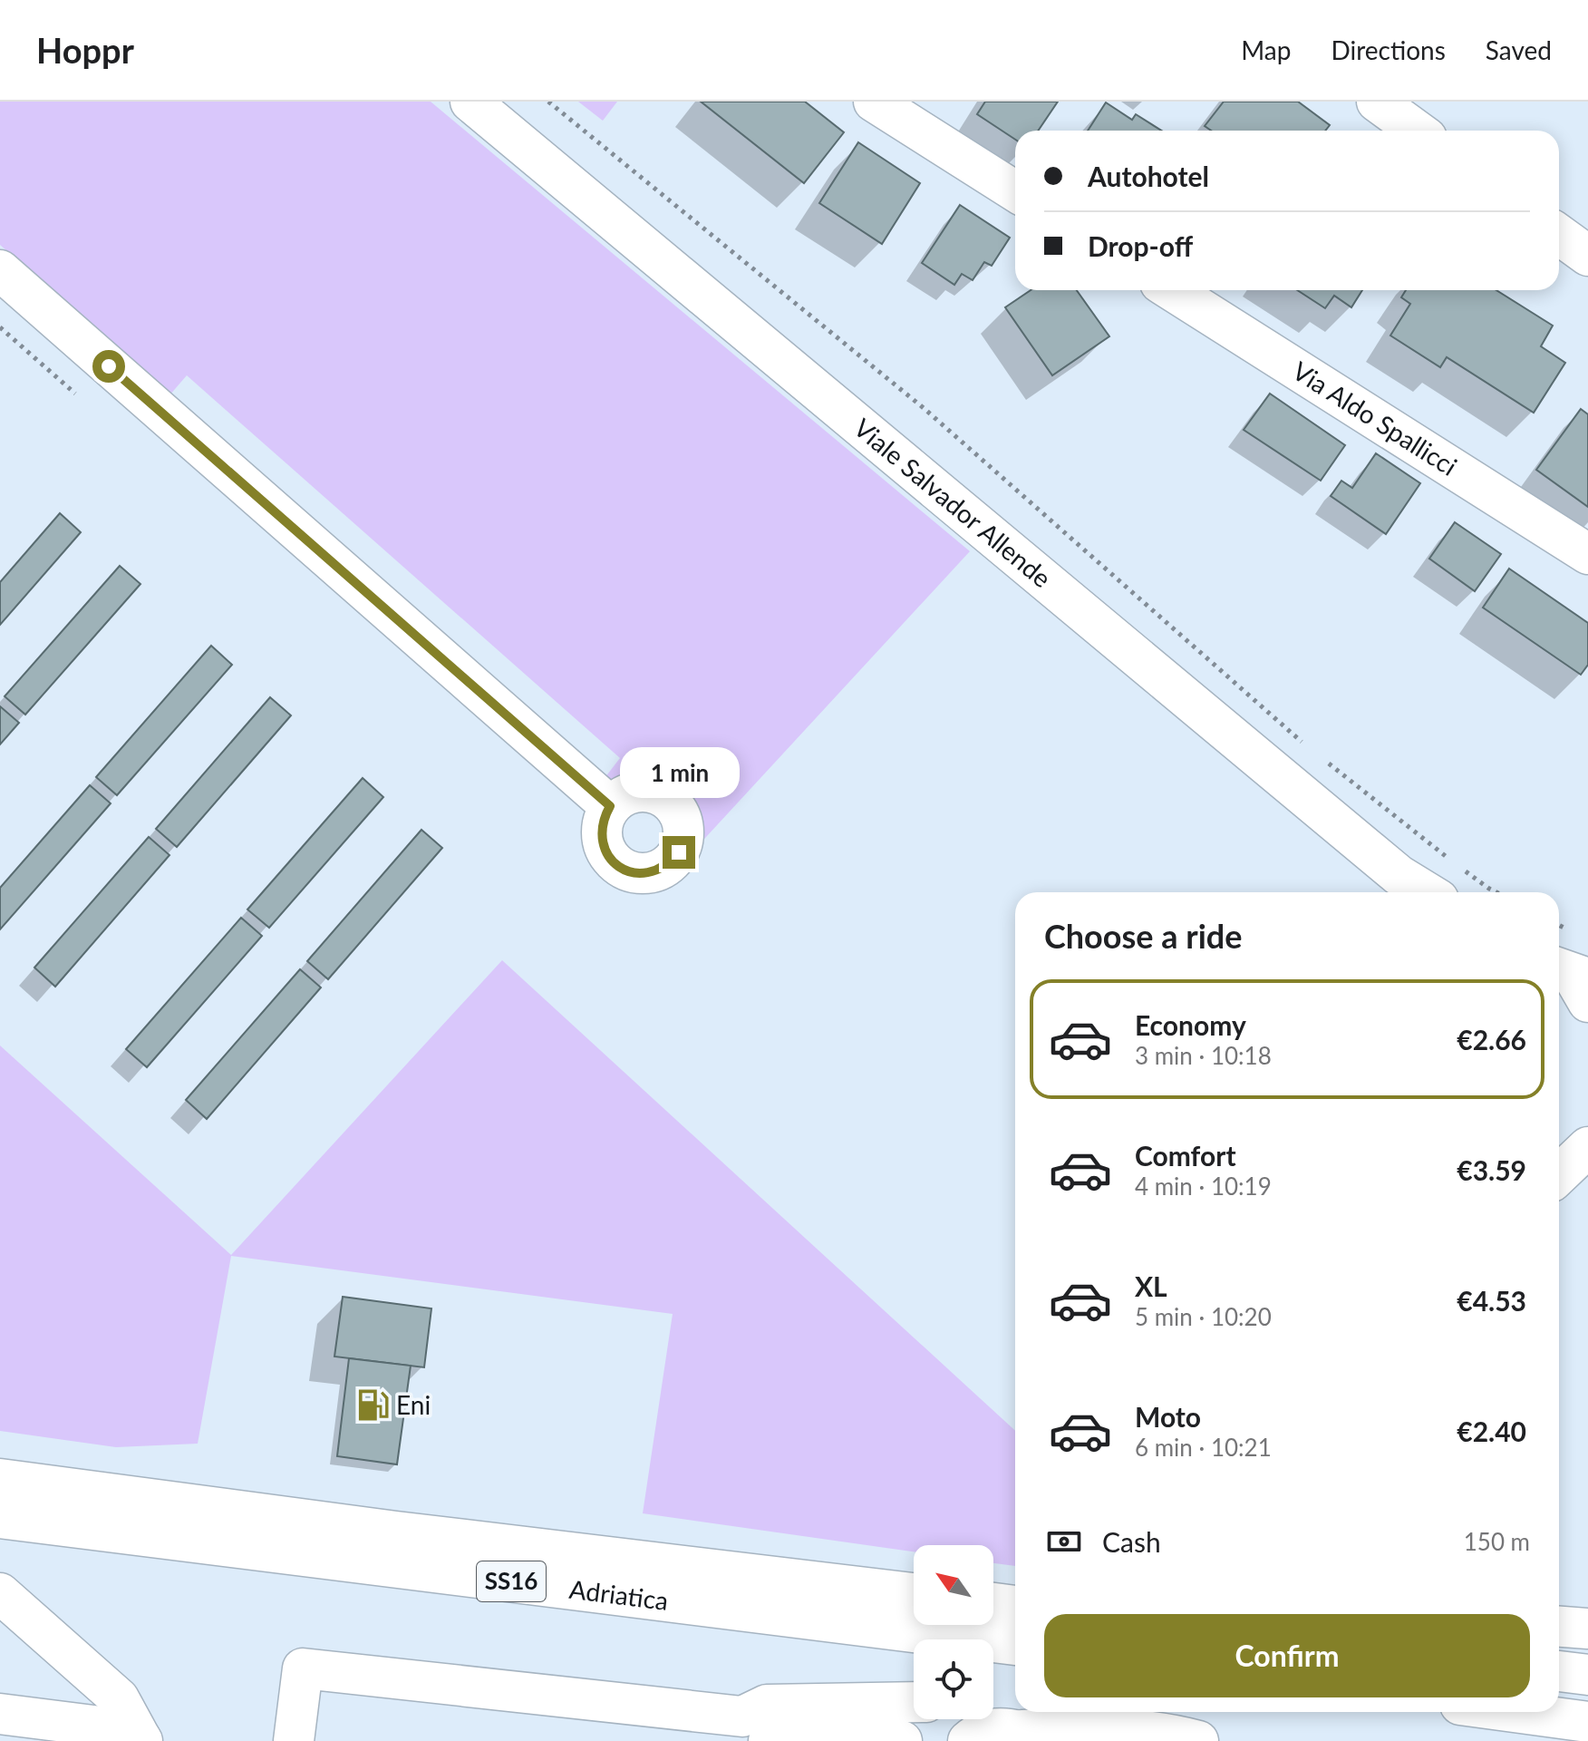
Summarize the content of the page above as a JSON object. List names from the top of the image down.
{
  "streets": {
    "main road": [
      "Via Aldo Spallicci",
      "Viale Salvador Allende",
      "SS16",
      "Adriatica"
    ]
  },
  "places": {
    "fuel station": ["Eni"]
  },
  "north": "top left",
  "page": {
    "header": "Hoppr",
    "nav": ["Map", "Directions", "Saved"],
    "banner": ["Autohotel", "Drop-off"],
    "bubble": "1 min",
    "heading": "Choose a ride",
    "list": [
      {
        "name": "Economy",
        "note": "3 min · 10:18",
        "value": "€2.66"
      },
      {
        "name": "Comfort",
        "note": "4 min · 10:19",
        "value": "€3.59"
      },
      {
        "name": "XL",
        "note": "5 min · 10:20",
        "value": "€4.53"
      },
      {
        "name": "Moto",
        "note": "6 min · 10:21",
        "value": "€2.40"
      }
    ],
    "pay": ["Cash", "150 m"],
    "buttons": "Confirm"
  }
}
